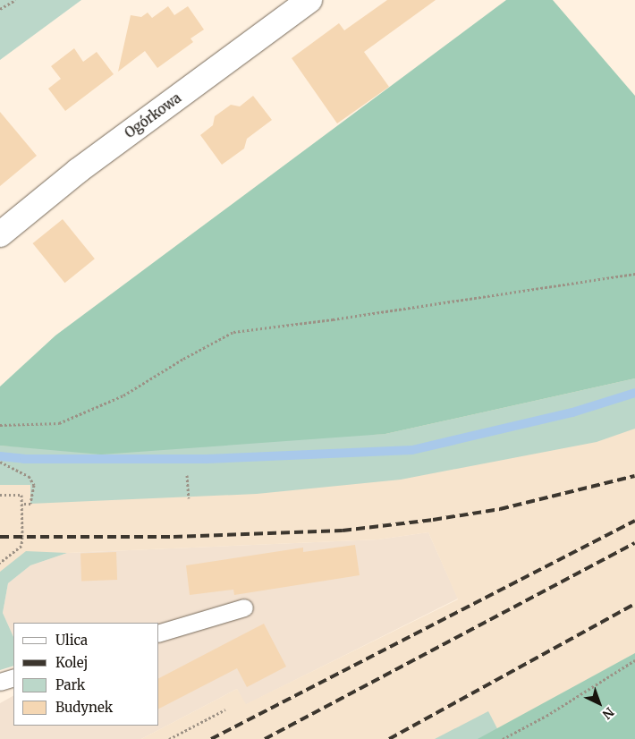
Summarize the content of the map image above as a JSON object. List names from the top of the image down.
{
  "streets": {
    "street": ["Ogórkowa"]
  },
  "legend": [
    "Ulica",
    "Kolej",
    "Park",
    "Budynek"
  ],
  "north": "bottom right"
}
